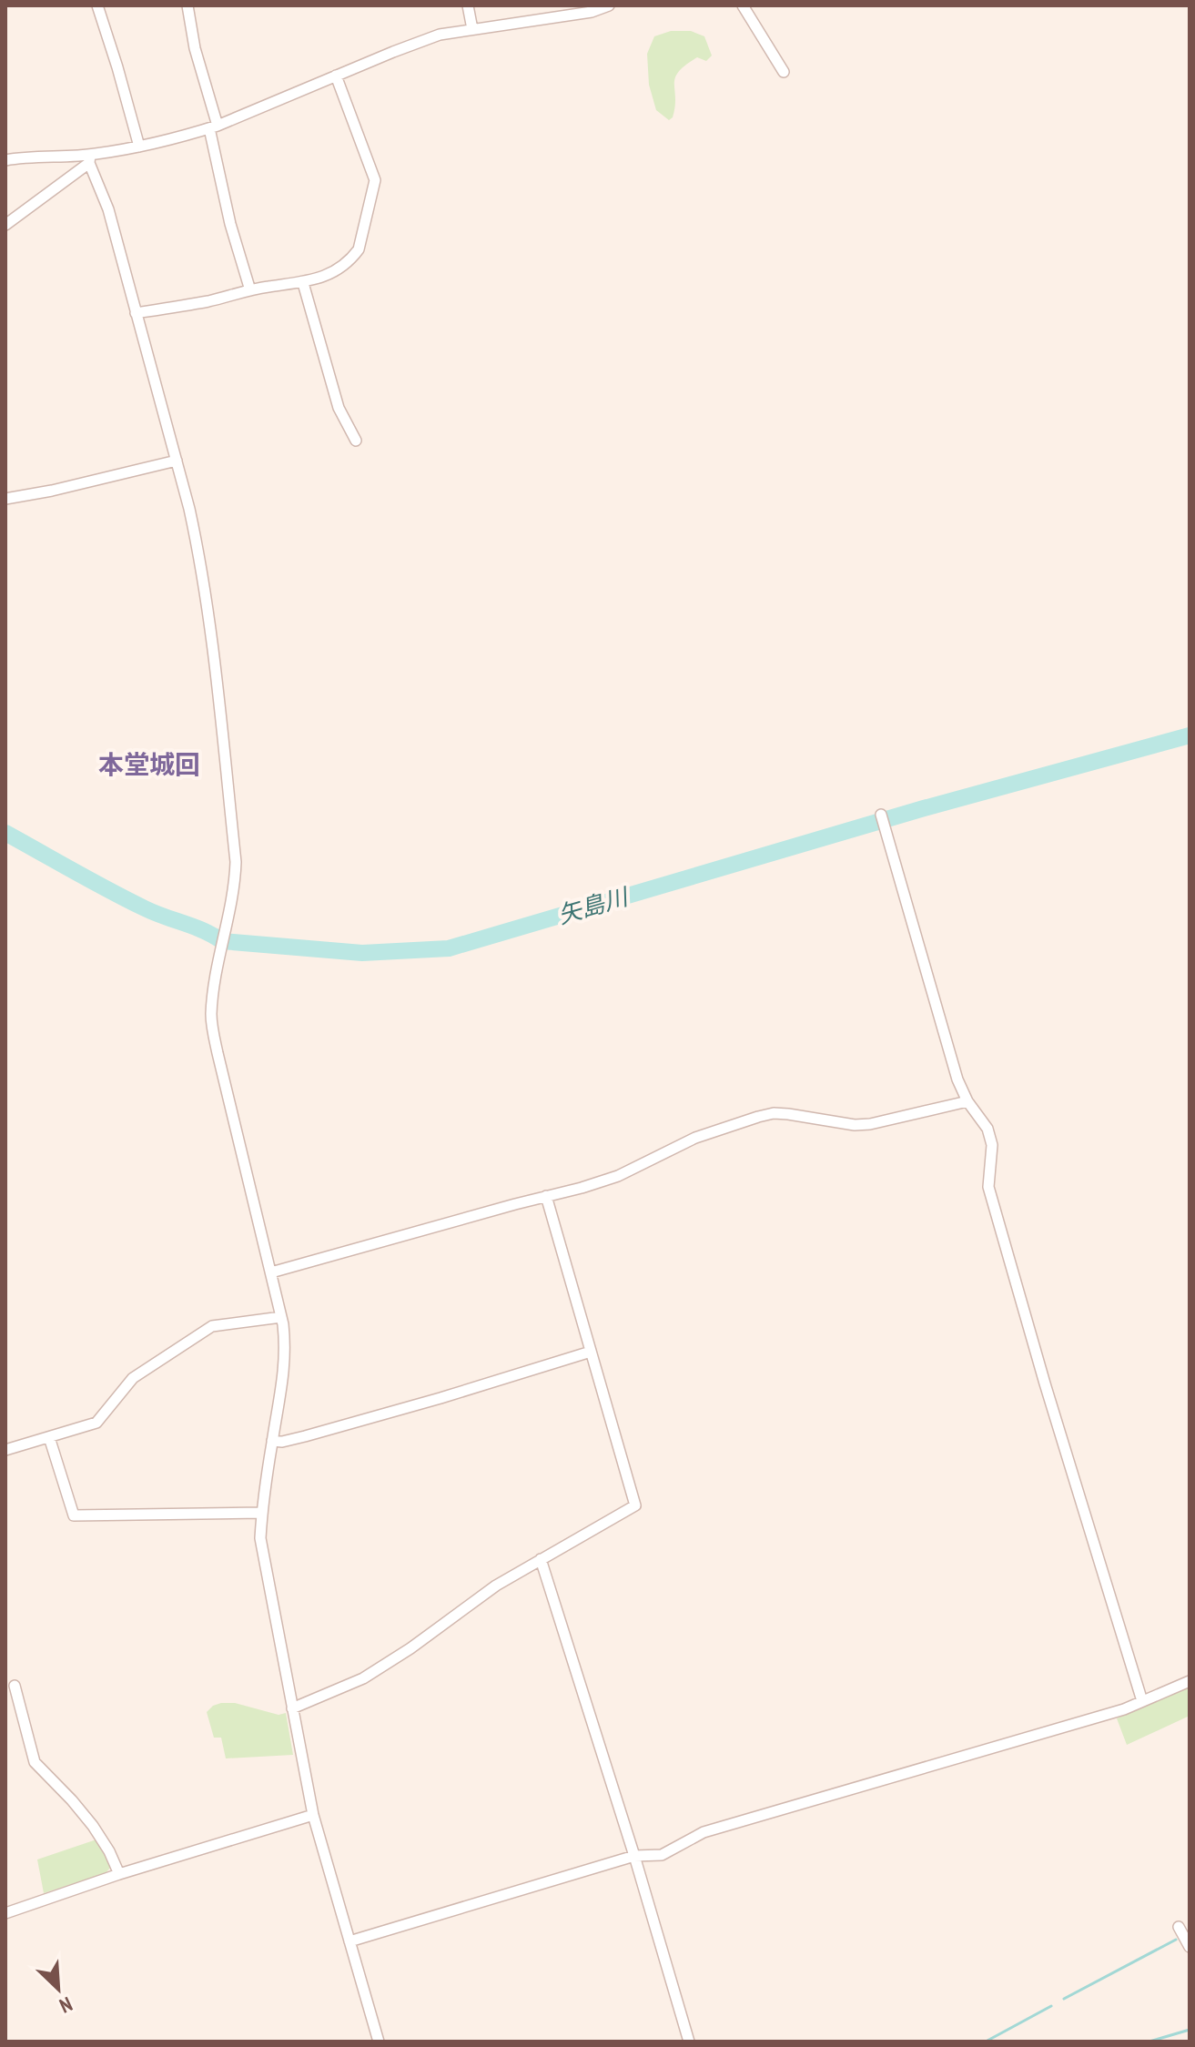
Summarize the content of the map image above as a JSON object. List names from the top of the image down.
{
  "districts": ["本堂城回"],
  "water": ["矢島川"],
  "north": "bottom right"
}
